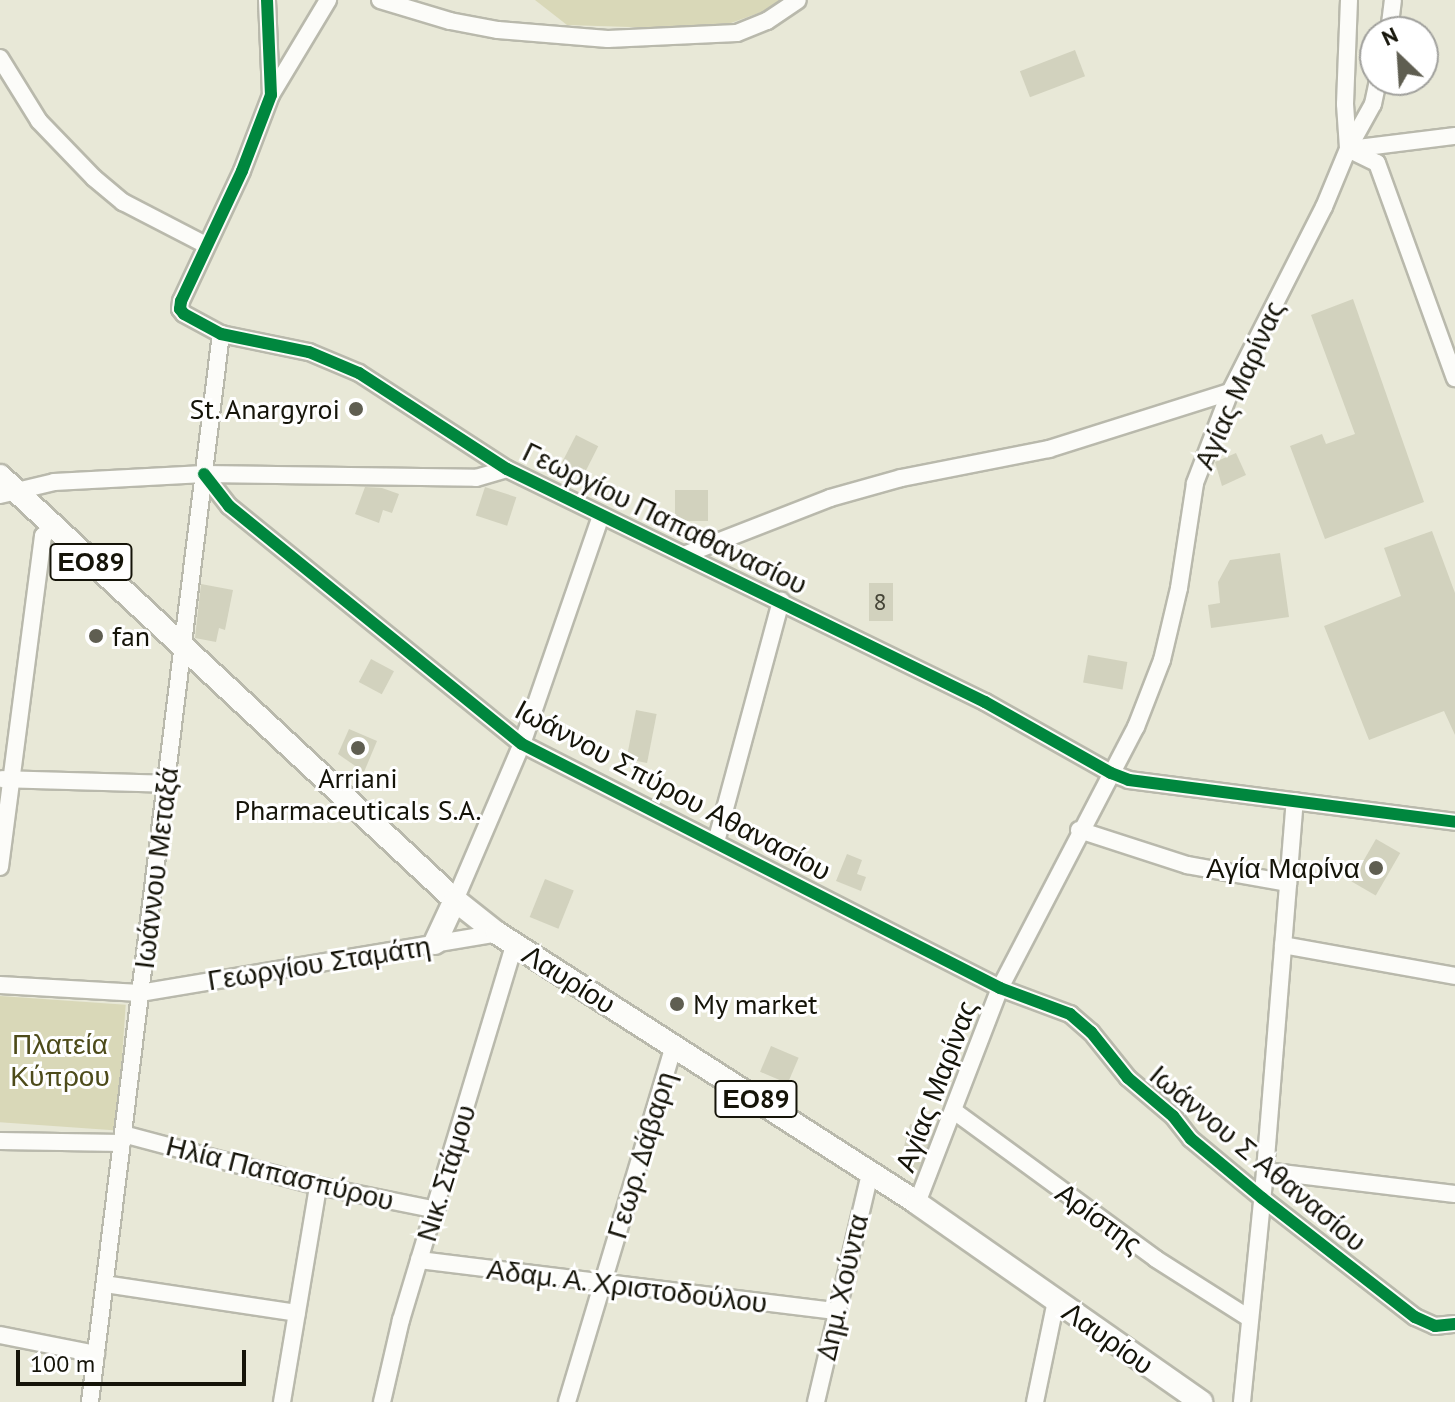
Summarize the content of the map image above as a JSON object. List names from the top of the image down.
{
  "streets": {
    "main road": ["ΕΟ89", "Λαυρίου"],
    "street": [
      "Αγίας Μαρίνας",
      "Γεωργίου Παπαθανασίου",
      "Ιωάννου Σπύρου Αθανασίου",
      "Ιωάννου Μεταξά",
      "Γεωργίου Σταμάτη",
      "Γεωρ. Δάβαρη",
      "Ιωάννου Σ Αθανασίου",
      "Ηλία Παπασπύρου",
      "Νικ. Στάμου",
      "Αρίστης",
      "Αδαμ. Α. Χριστοδούλου",
      "Δημ. Χούντα"
    ]
  },
  "crossings": [
    ["Αγίας Μαρίνας", "Γεωργίου Παπαθανασίου"],
    ["Αγίας Μαρίνας", "Ιωάννου Σπύρου Αθανασίου"],
    ["Αγίας Μαρίνας", "Λαυρίου"],
    ["Αγίας Μαρίνας", "Ιωάννου Σ Αθανασίου"],
    ["Αγίας Μαρίνας", "Αρίστης"],
    ["Γεωργίου Παπαθανασίου", "Ιωάννου Μεταξά"],
    ["Ιωάννου Σπύρου Αθανασίου", "Ιωάννου Μεταξά"],
    ["Ιωάννου Σπύρου Αθανασίου", "Ιωάννου Σ Αθανασίου"],
    ["Ιωάννου Μεταξά", "Γεωργίου Σταμάτη"],
    ["Ιωάννου Μεταξά", "Λαυρίου"],
    ["Ιωάννου Μεταξά", "Ηλία Παπασπύρου"],
    ["Γεωργίου Σταμάτη", "Λαυρίου"],
    ["Γεωργίου Σταμάτη", "Νικ. Στάμου"],
    ["Λαυρίου", "Γεωρ. Δάβαρη"],
    ["Λαυρίου", "Νικ. Στάμου"],
    ["Λαυρίου", "Δημ. Χούντα"],
    ["Γεωρ. Δάβαρη", "Αδαμ. Α. Χριστοδούλου"],
    ["Ηλία Παπασπύρου", "Νικ. Στάμου"],
    ["Νικ. Στάμου", "Αδαμ. Α. Χριστοδούλου"],
    ["Αδαμ. Α. Χριστοδούλου", "Δημ. Χούντα"]
  ],
  "parks": ["Πλατεία Κύπρου"],
  "places": [
    "St. Anargyroi",
    "fan",
    "Arriani Pharmaceuticals S.A.",
    "Αγία Μαρίνα",
    "My market"
  ],
  "house_numbers": ["8"],
  "scale_bar": "100 m",
  "north": "top left"
}
